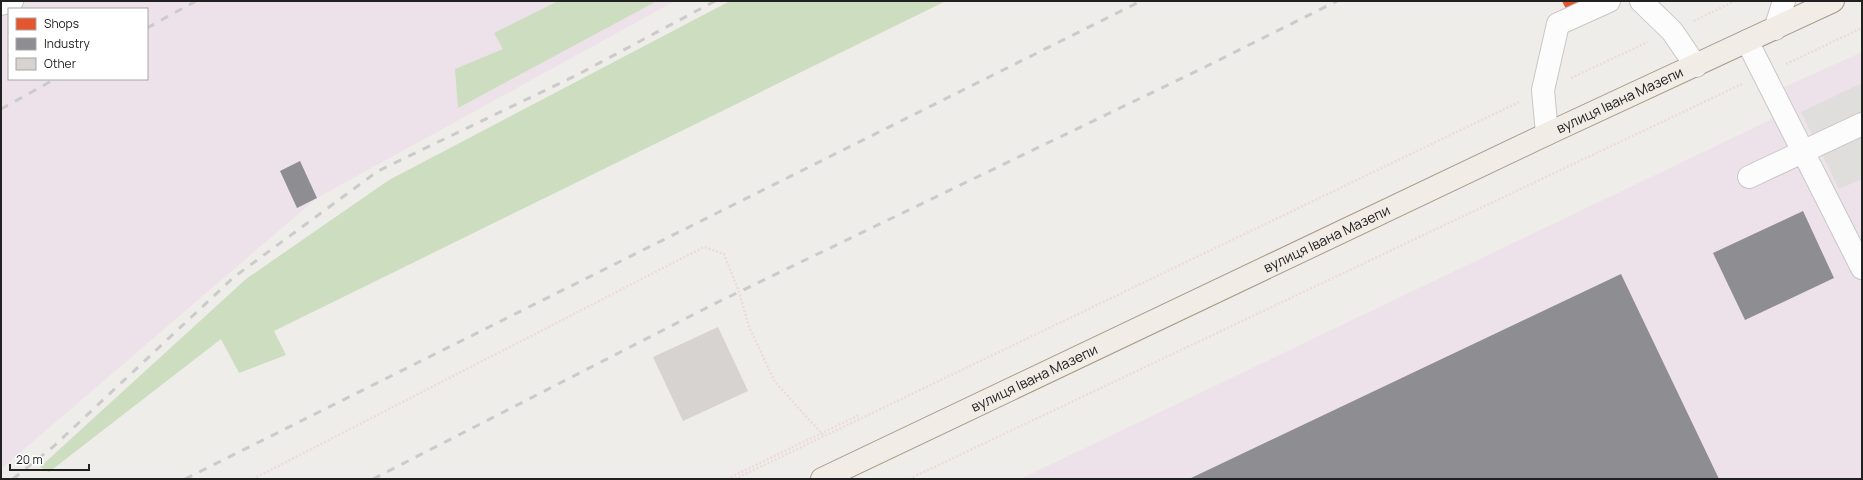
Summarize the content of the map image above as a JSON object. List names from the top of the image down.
{
  "streets": {
    "main road": ["вулиця Івана Мазепи"]
  },
  "legend": ["Shops", "Industry", "Other"],
  "scale_bar": "20 m"
}
